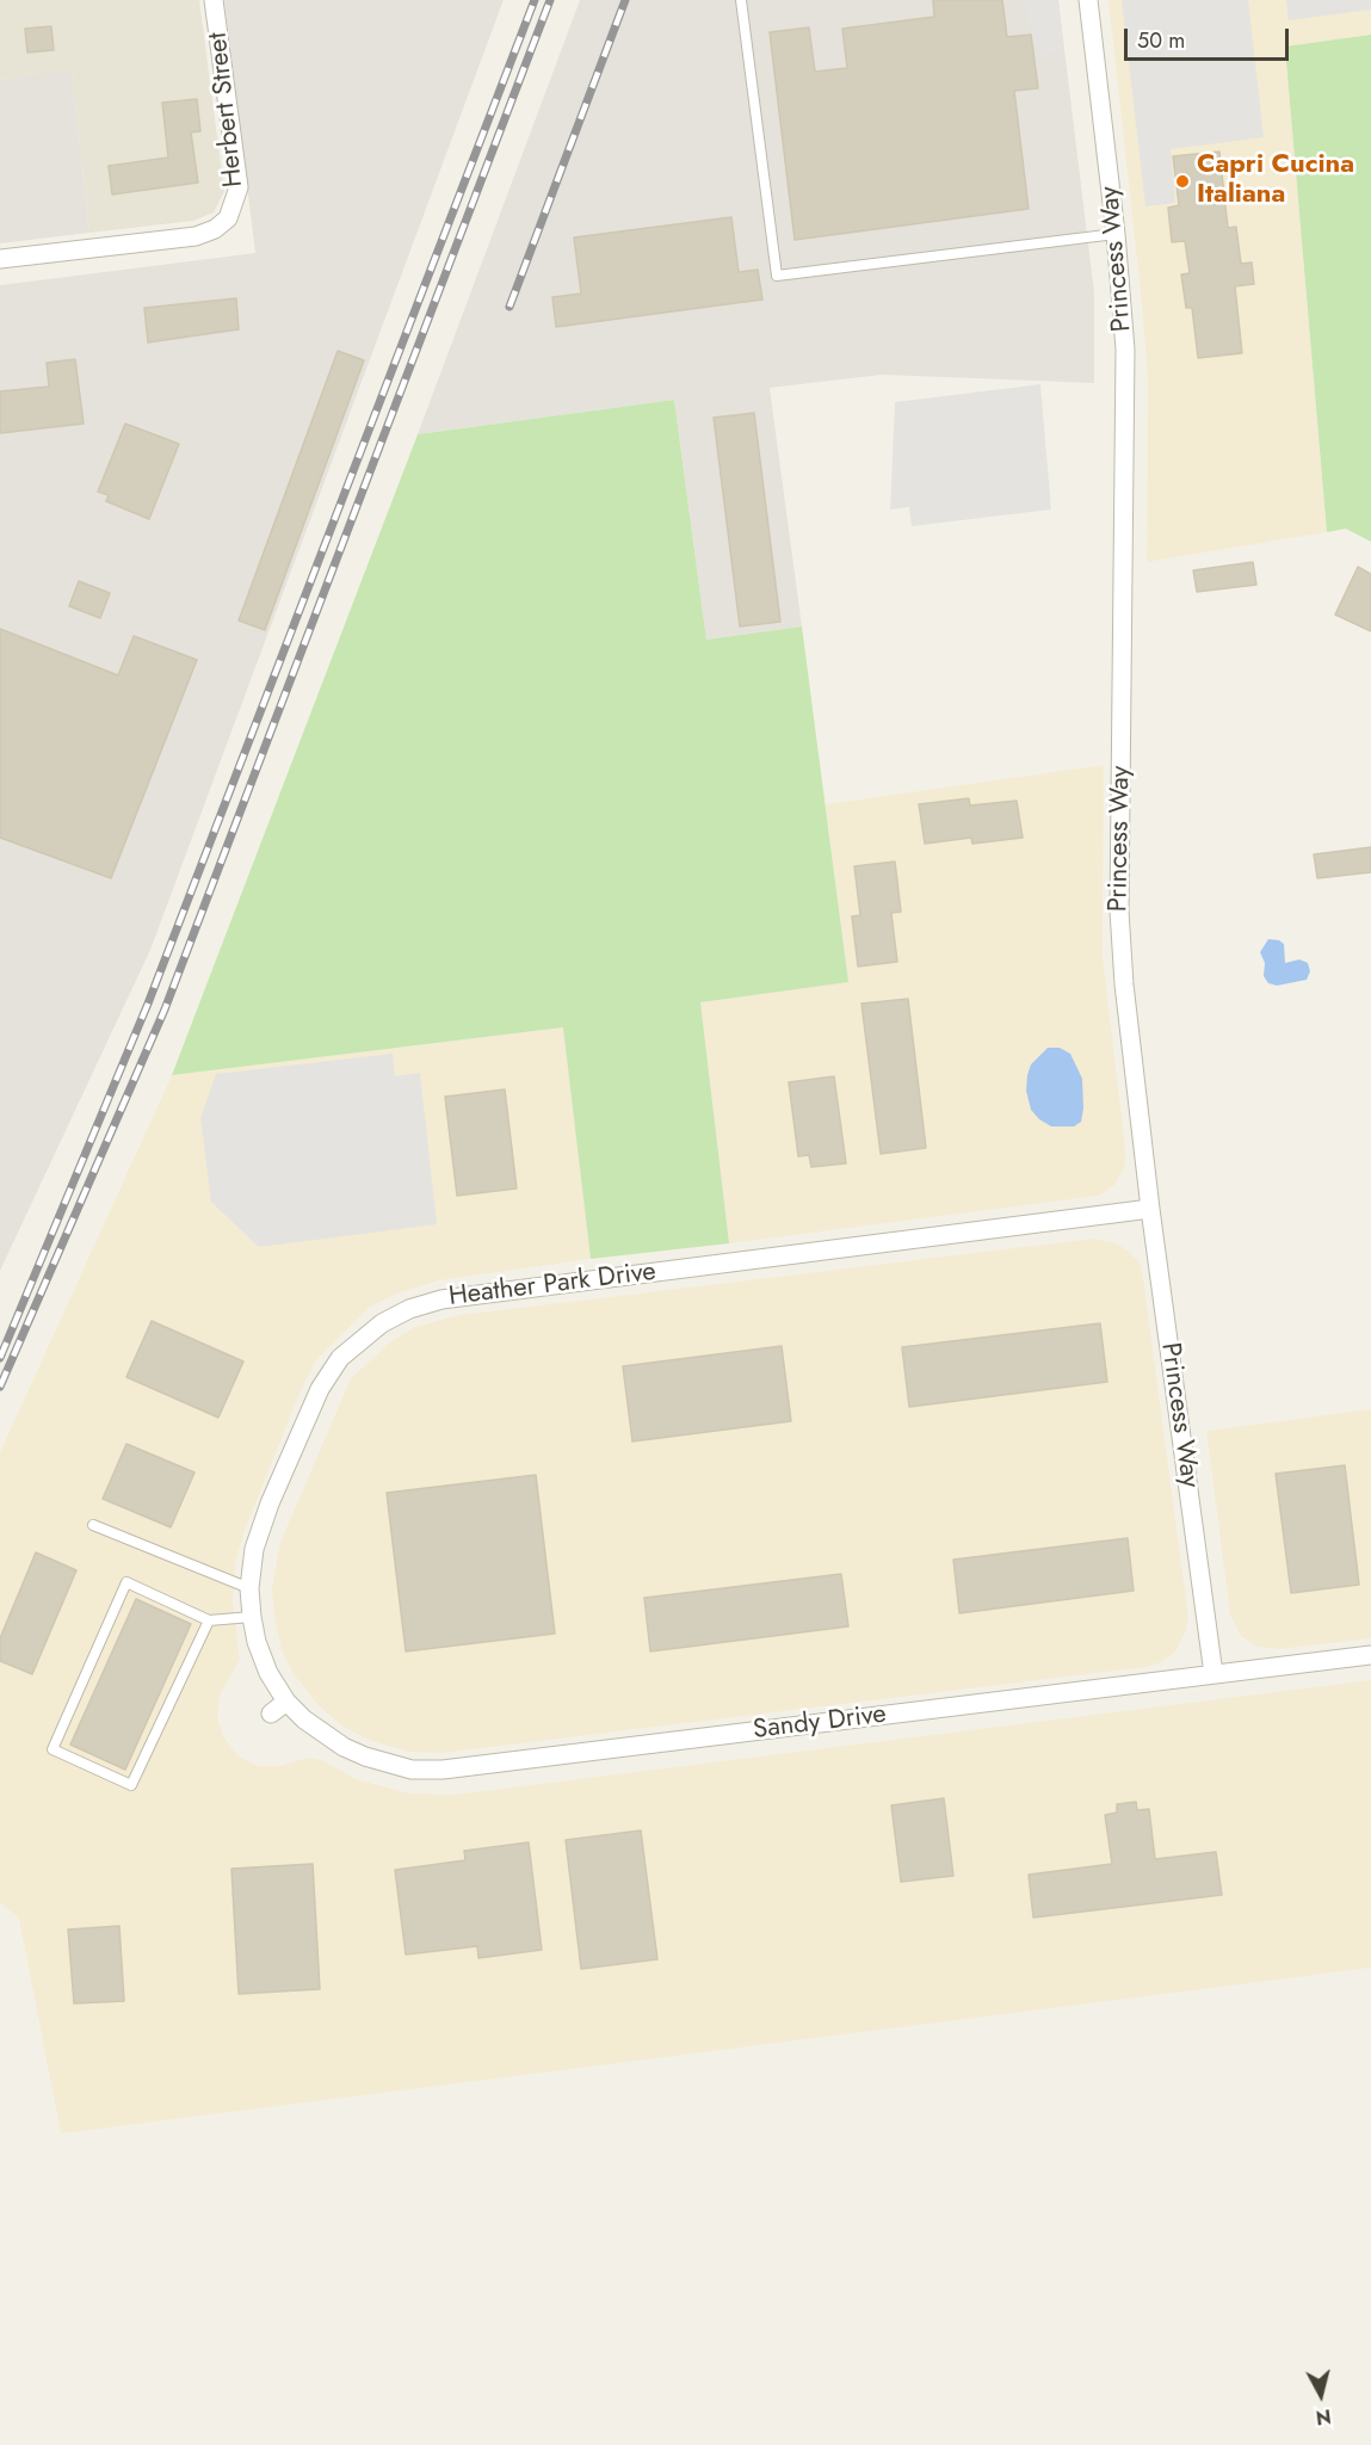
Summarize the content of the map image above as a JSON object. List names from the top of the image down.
{
  "streets": {
    "street": [
      "Herbert Street",
      "Princess Way",
      "Heather Park Drive",
      "Sandy Drive"
    ]
  },
  "crossings": [
    ["Princess Way", "Heather Park Drive"],
    ["Princess Way", "Sandy Drive"],
    ["Heather Park Drive", "Sandy Drive"]
  ],
  "places": ["Capri Cucina Italiana"],
  "scale_bar": "50 m",
  "north": "bottom"
}
